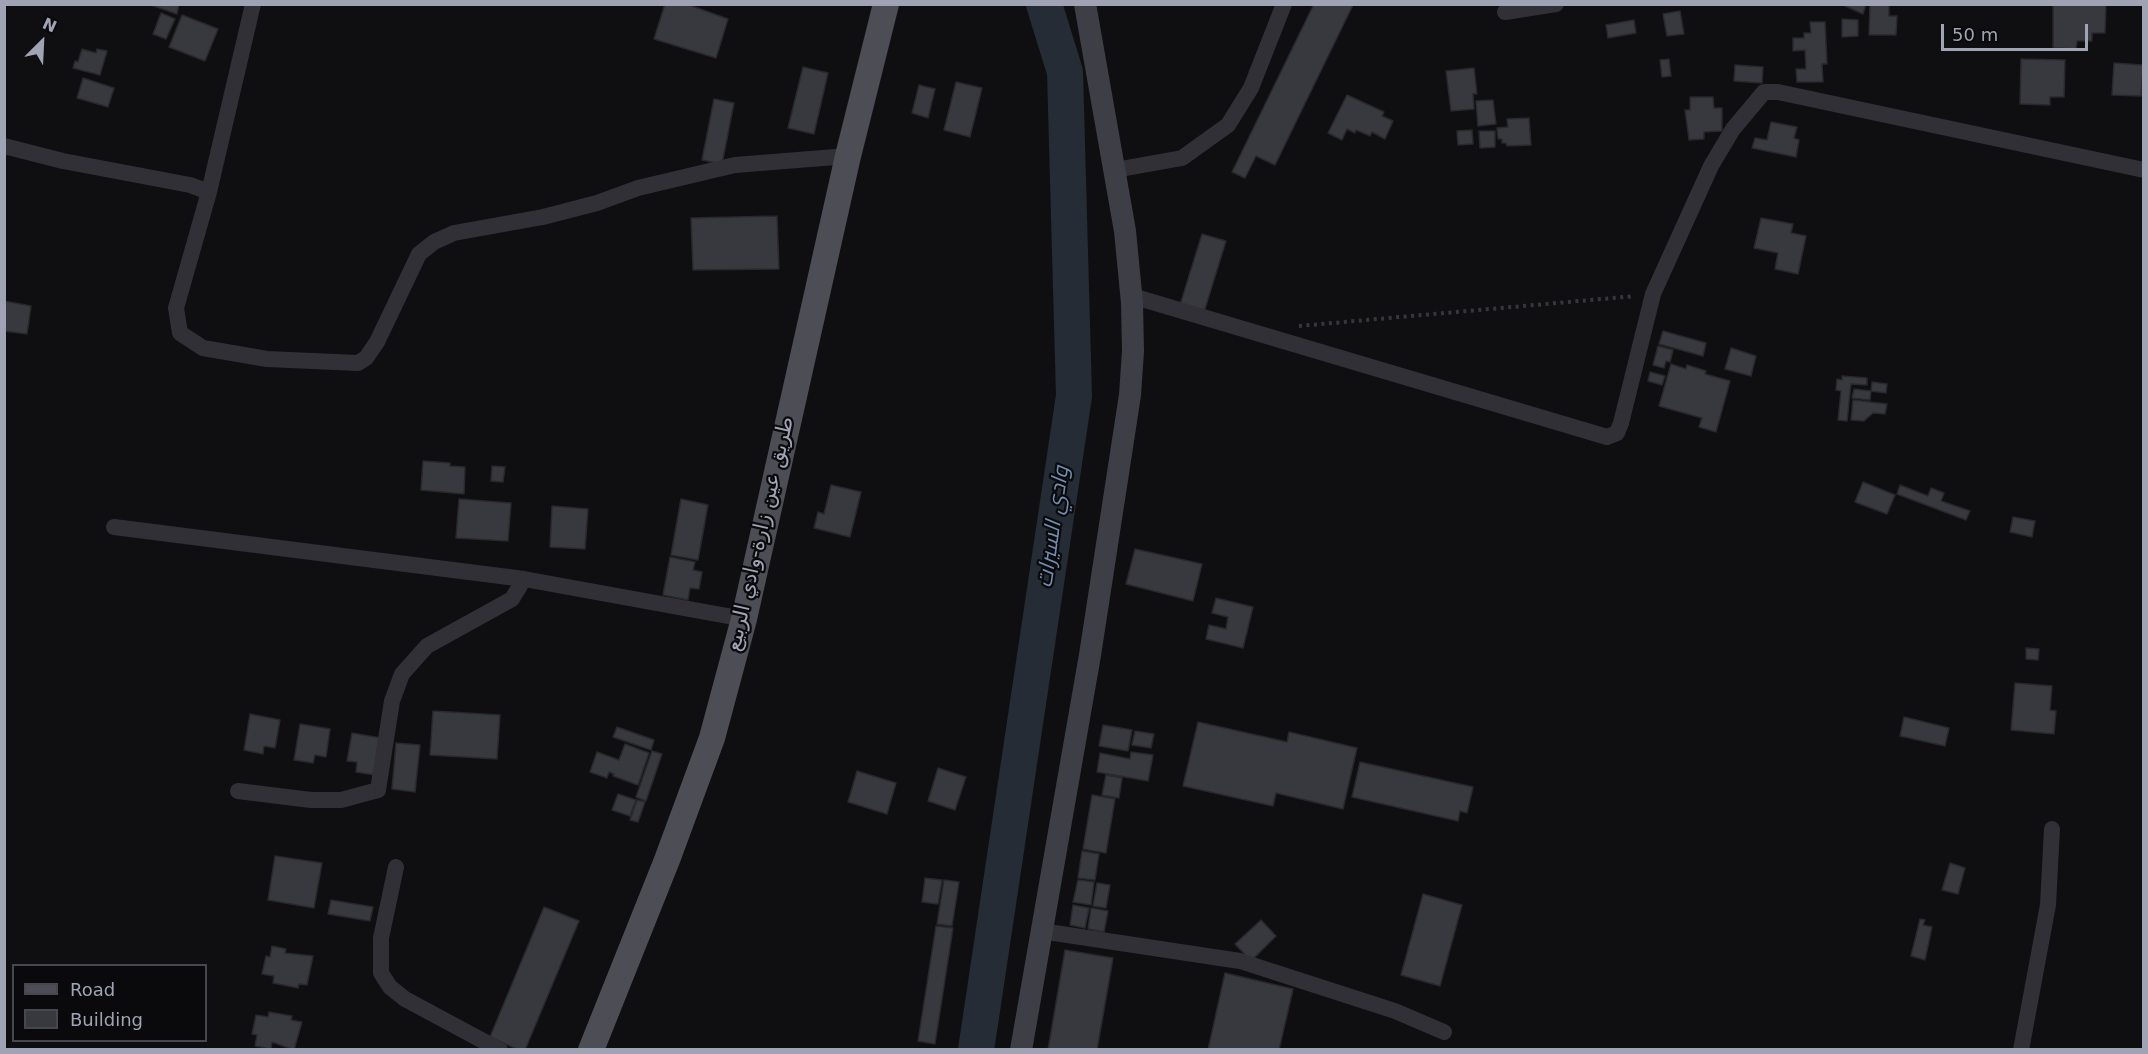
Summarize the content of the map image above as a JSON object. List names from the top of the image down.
{
  "streets": {
    "main road": ["طريق عين زارة-وادي الربيع"]
  },
  "water": ["وادي السيرات"],
  "legend": ["Road", "Building"],
  "scale_bar": "50 m",
  "north": "top right"
}
